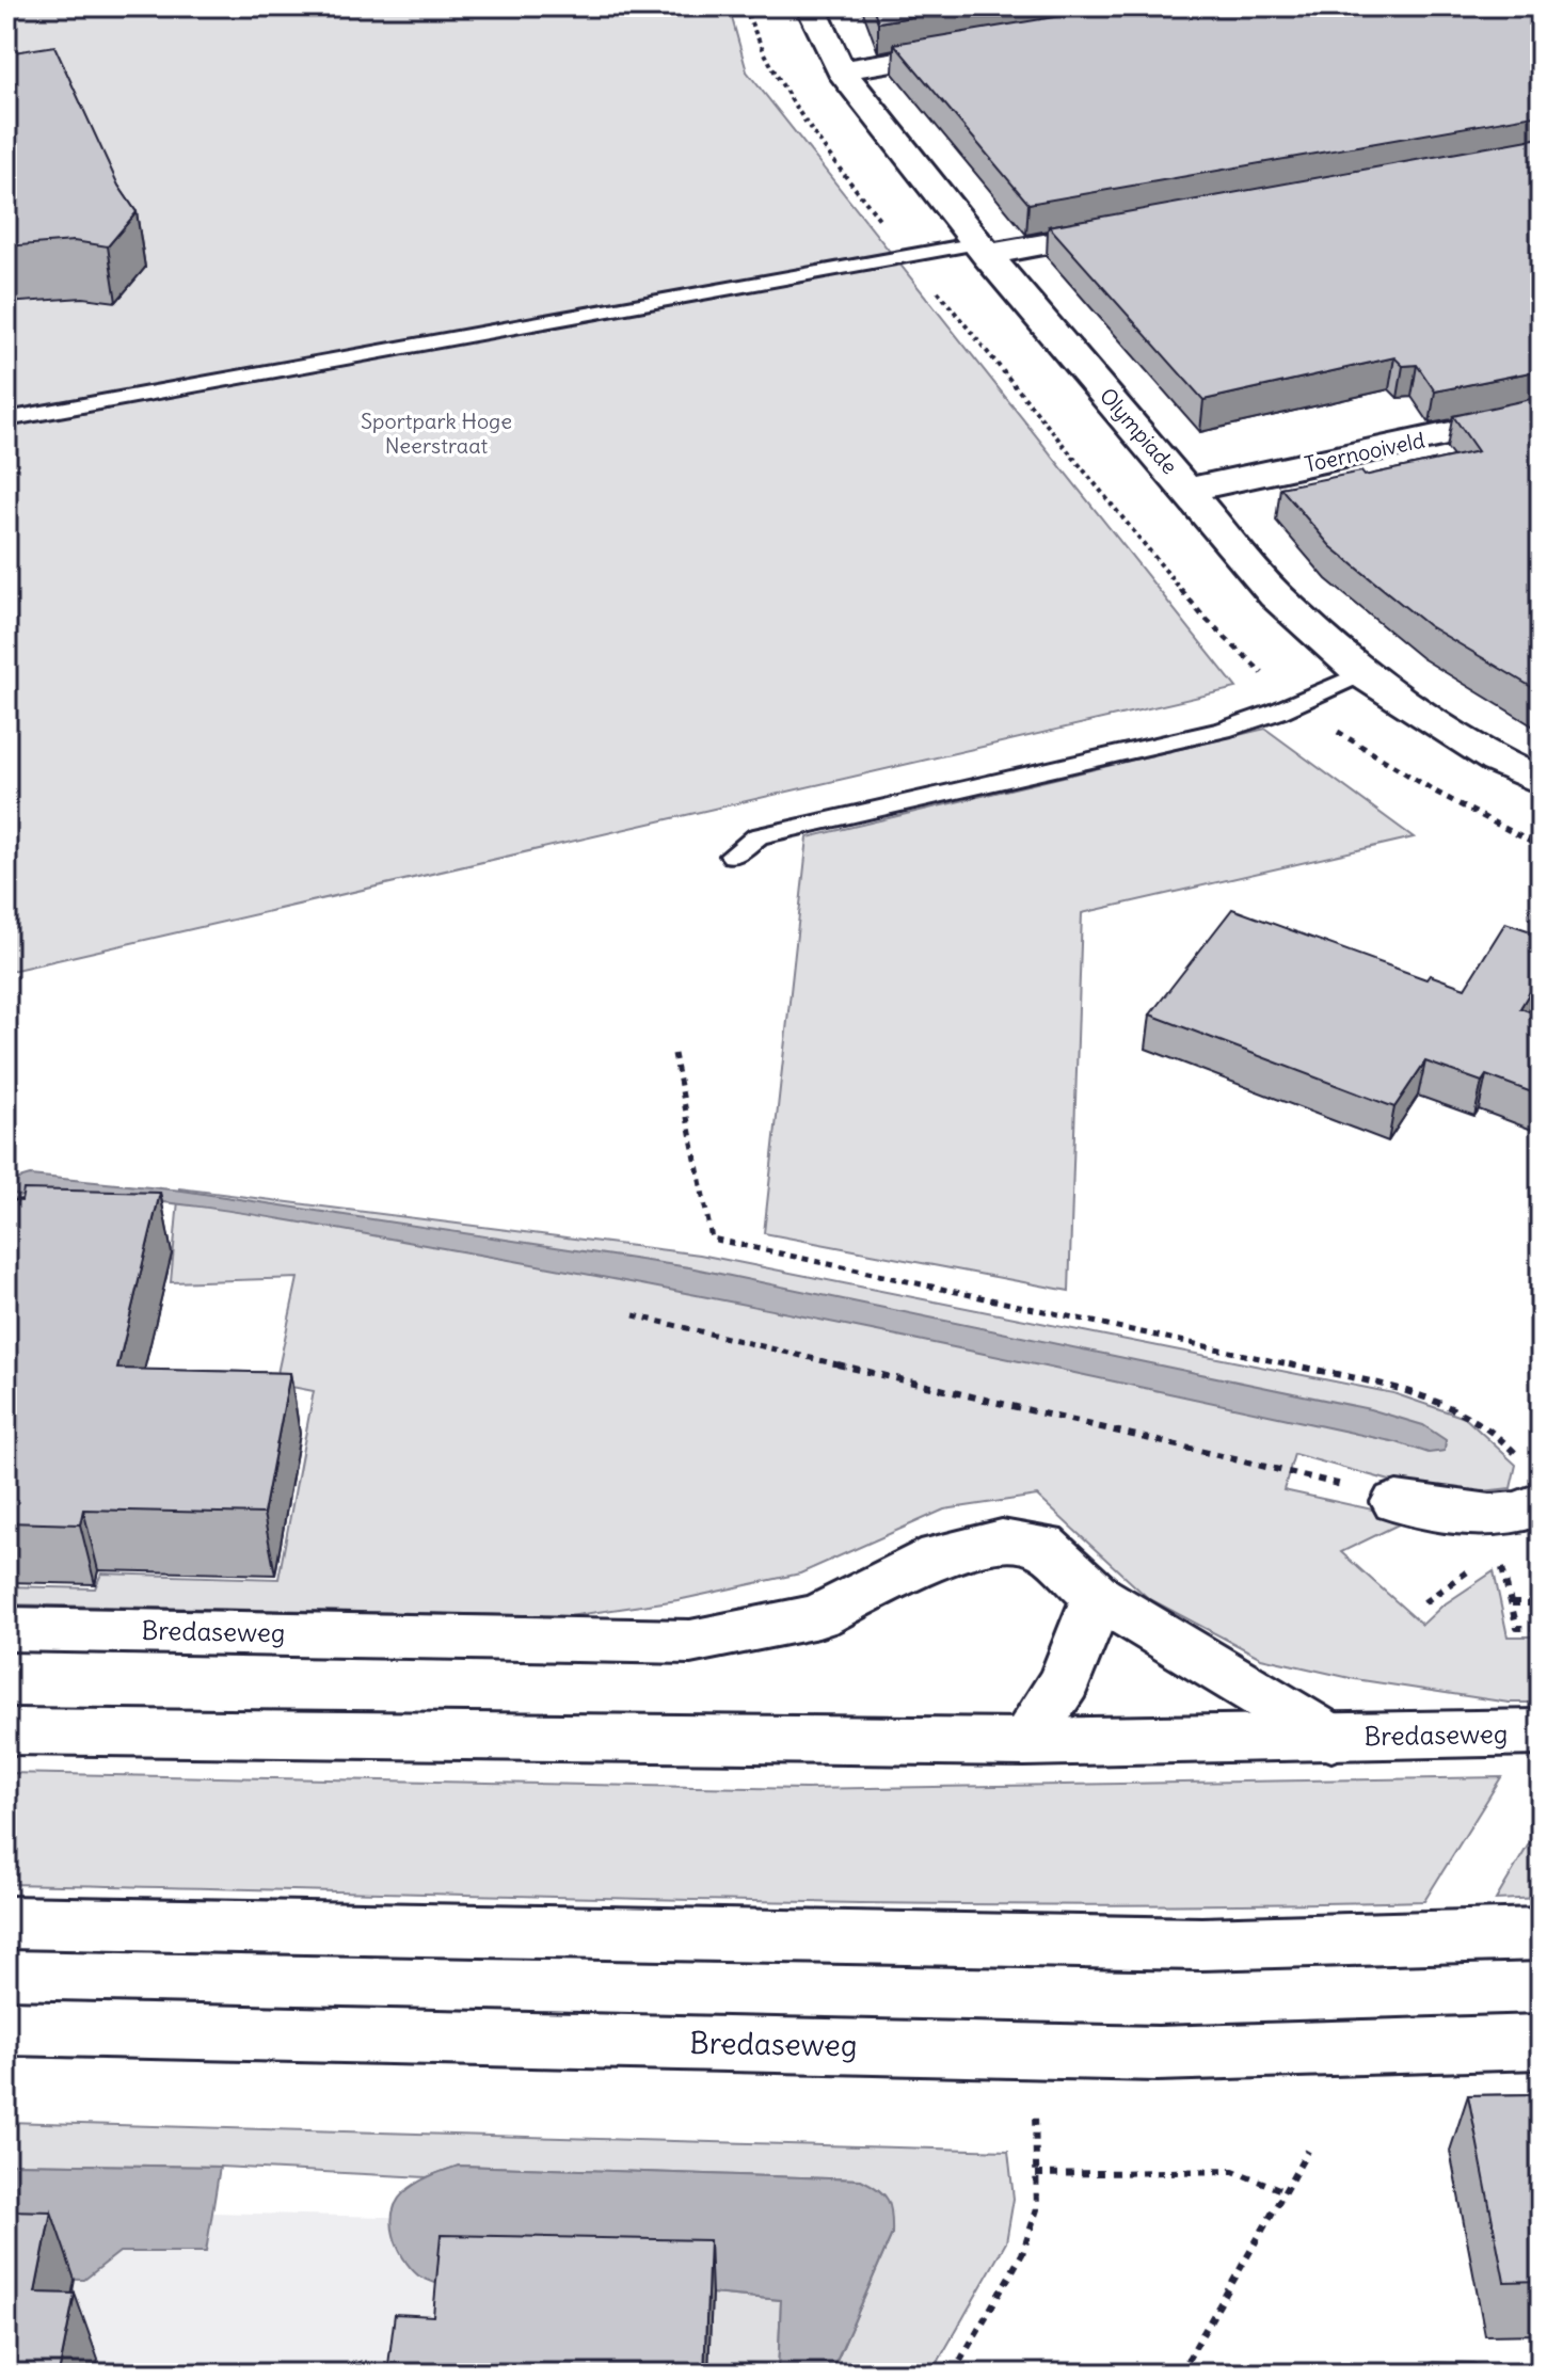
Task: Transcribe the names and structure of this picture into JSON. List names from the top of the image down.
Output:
{
  "streets": {
    "street": ["Olympiade", "Toernooiveld", "Bredaseweg"]
  },
  "crossings": [
    ["Olympiade", "Toernooiveld"]
  ],
  "parks": ["Sportpark Hoge Neerstraat"]
}
